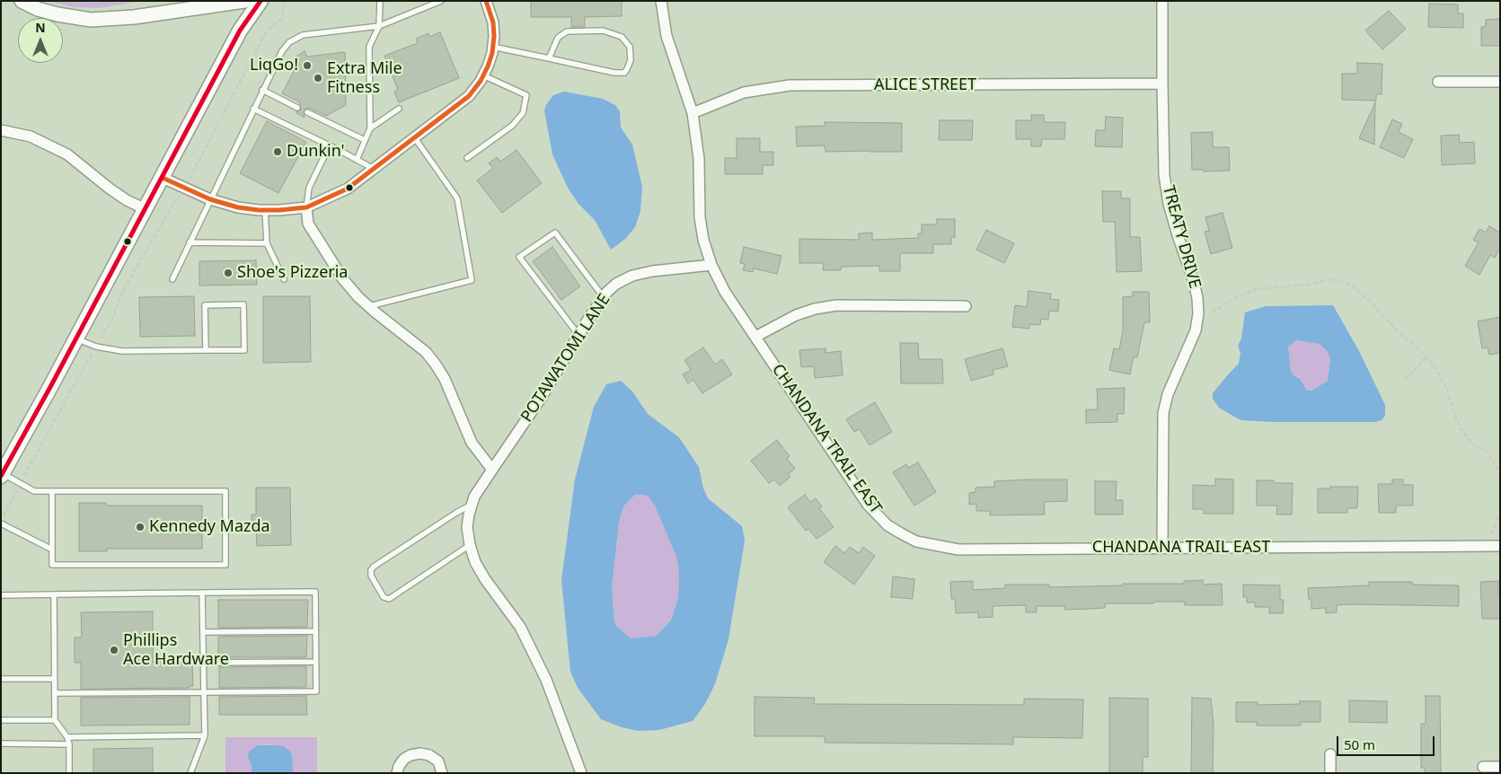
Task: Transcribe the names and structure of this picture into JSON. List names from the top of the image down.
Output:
{
  "streets": {
    "street": [
      "ALICE STREET",
      "TREATY DRIVE",
      "POTAWATOMI LANE",
      "CHANDANA TRAIL EAST"
    ]
  },
  "crossings": [
    ["ALICE STREET", "TREATY DRIVE"],
    ["ALICE STREET", "CHANDANA TRAIL EAST"],
    ["TREATY DRIVE", "CHANDANA TRAIL EAST"],
    ["POTAWATOMI LANE", "CHANDANA TRAIL EAST"]
  ],
  "places": [
    "LiqGo!",
    "Extra Mile Fitness",
    "Dunkin'",
    "Shoe's Pizzeria",
    "Kennedy Mazda",
    "Phillips Ace Hardware"
  ],
  "scale_bar": "50 m",
  "north": "top"
}
